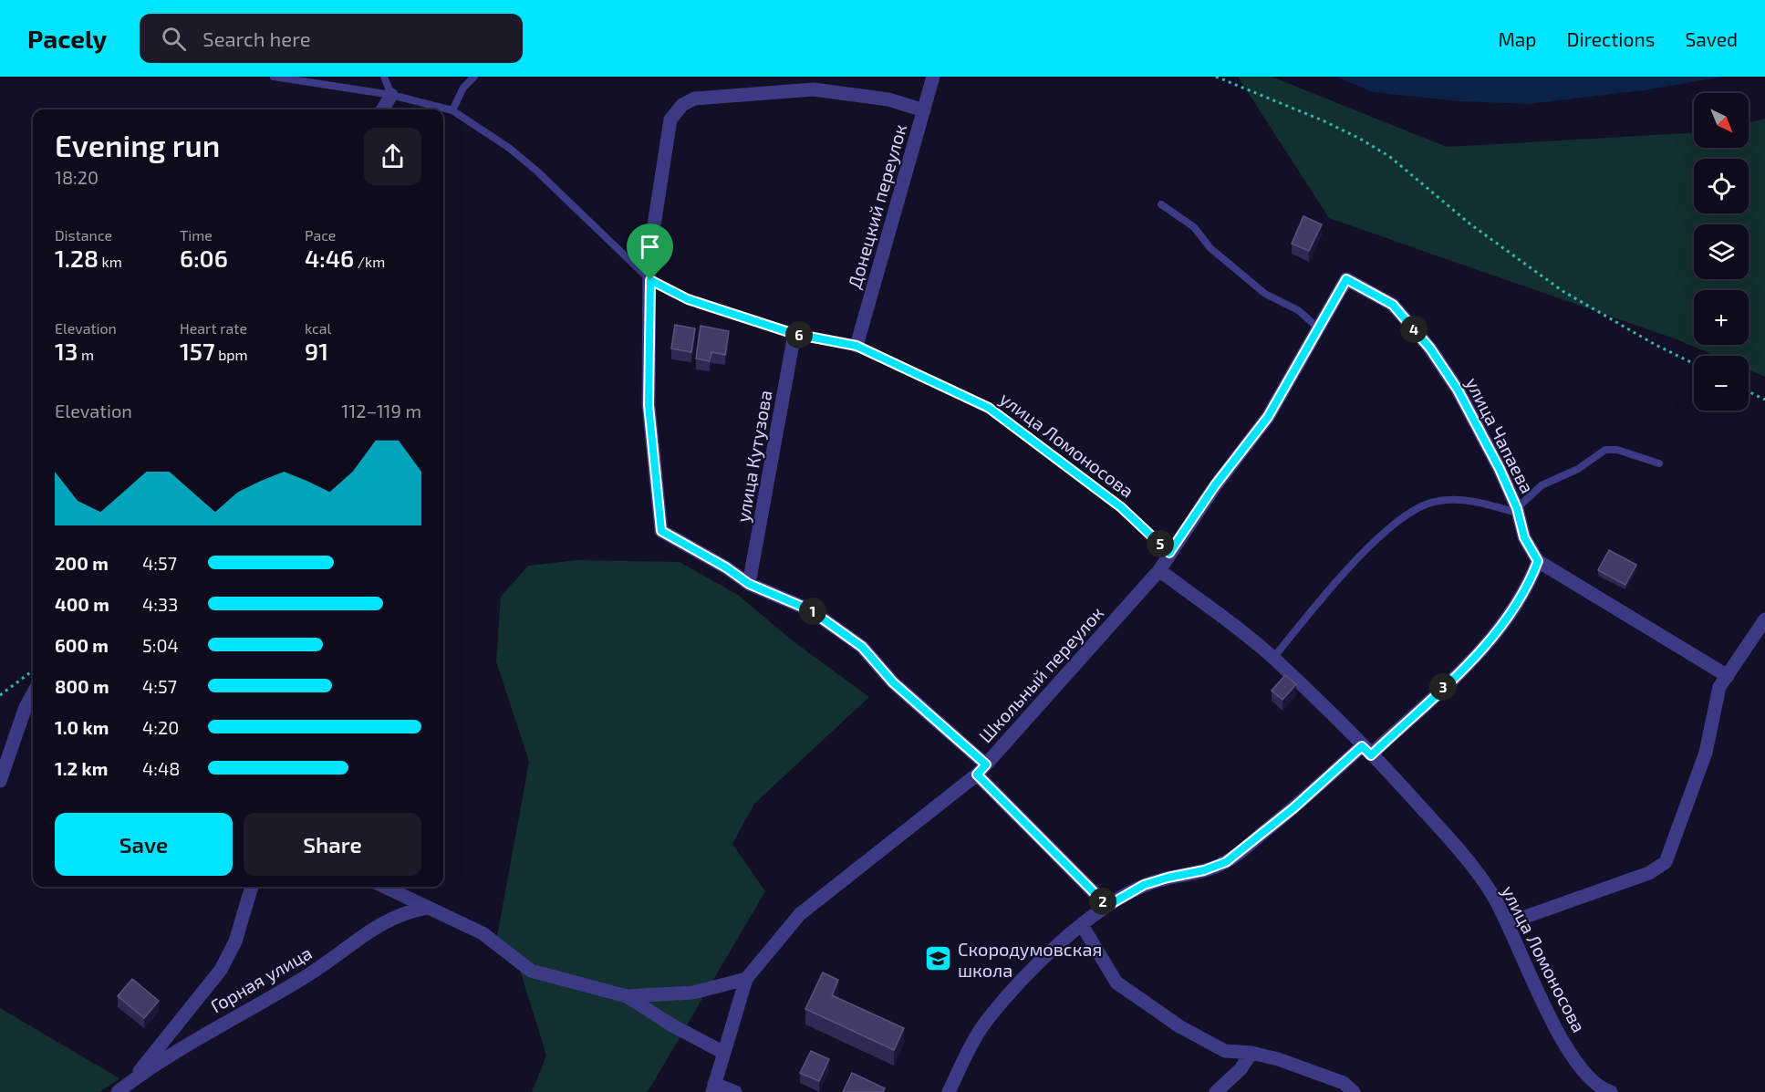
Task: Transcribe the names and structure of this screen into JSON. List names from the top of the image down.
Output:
{
  "streets": {
    "street": [
      "Донецкий переулок",
      "улица Чапаева",
      "улица Ломоносова",
      "улица Кутузова",
      "Школьный переулок",
      "Горная улица"
    ]
  },
  "crossings": [
    ["Донецкий переулок", "улица Ломоносова"],
    ["улица Чапаева", "Школьный переулок"],
    ["улица Ломоносова", "улица Кутузова"],
    ["улица Ломоносова", "Школьный переулок"]
  ],
  "places": {
    "school or university": ["Скородумовская школа"]
  },
  "north": "bottom right",
  "page": {
    "header": "Pacely",
    "search": "Search here",
    "nav": ["Map", "Directions", "Saved"],
    "map_buttons": ["+", "−"],
    "heading": ["Evening run", "18:20"],
    "stats": [
      ["Distance", "1.28 km"],
      ["Time", "6:06"],
      ["Pace", "4:46 /km"],
      ["Elevation", "13 m"],
      ["Heart rate", "157 bpm"],
      ["kcal", "91"]
    ],
    "pins": [
      "4",
      "6",
      "5",
      "1",
      "3",
      "2"
    ],
    "chart": ["Elevation", "112–119 m"],
    "list": [
      {
        "name": "200 m",
        "note": "4:57"
      },
      {
        "name": "400 m",
        "note": "4:33"
      },
      {
        "name": "600 m",
        "note": "5:04"
      },
      {
        "name": "800 m",
        "note": "4:57"
      },
      {
        "name": "1.0 km",
        "note": "4:20"
      },
      {
        "name": "1.2 km",
        "note": "4:48"
      }
    ],
    "buttons": ["Save", "Share"]
  }
}
